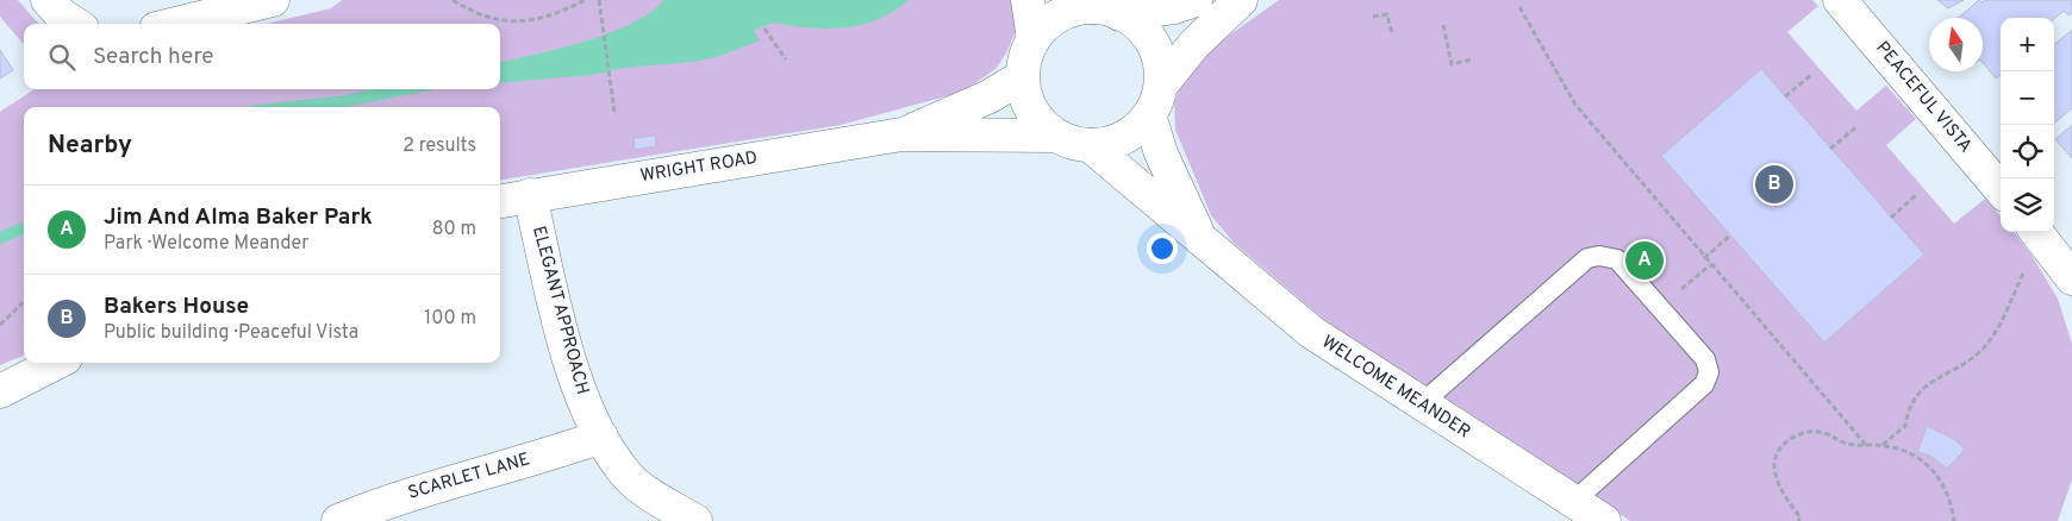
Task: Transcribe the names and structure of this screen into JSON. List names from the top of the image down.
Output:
{
  "streets": {
    "street": [
      "PEACEFUL VISTA",
      "WRIGHT ROAD",
      "ELEGANT APPROACH",
      "WELCOME MEANDER",
      "SCARLET LANE"
    ]
  },
  "crossings": [
    ["WRIGHT ROAD", "ELEGANT APPROACH"],
    ["WRIGHT ROAD", "WELCOME MEANDER"],
    ["ELEGANT APPROACH", "SCARLET LANE"]
  ],
  "north": "top",
  "page": {
    "map_buttons": ["+", "−"],
    "search": "Search here",
    "heading": ["Nearby", "2 results"],
    "pins": ["B", "A"],
    "list": [
      {
        "mark": "A",
        "name": "Jim And Alma Baker Park",
        "note": "Park · Welcome Meander",
        "value": "80 m"
      },
      {
        "mark": "B",
        "name": "Bakers House",
        "note": "Public building · Peaceful Vista",
        "value": "100 m"
      }
    ]
  }
}
